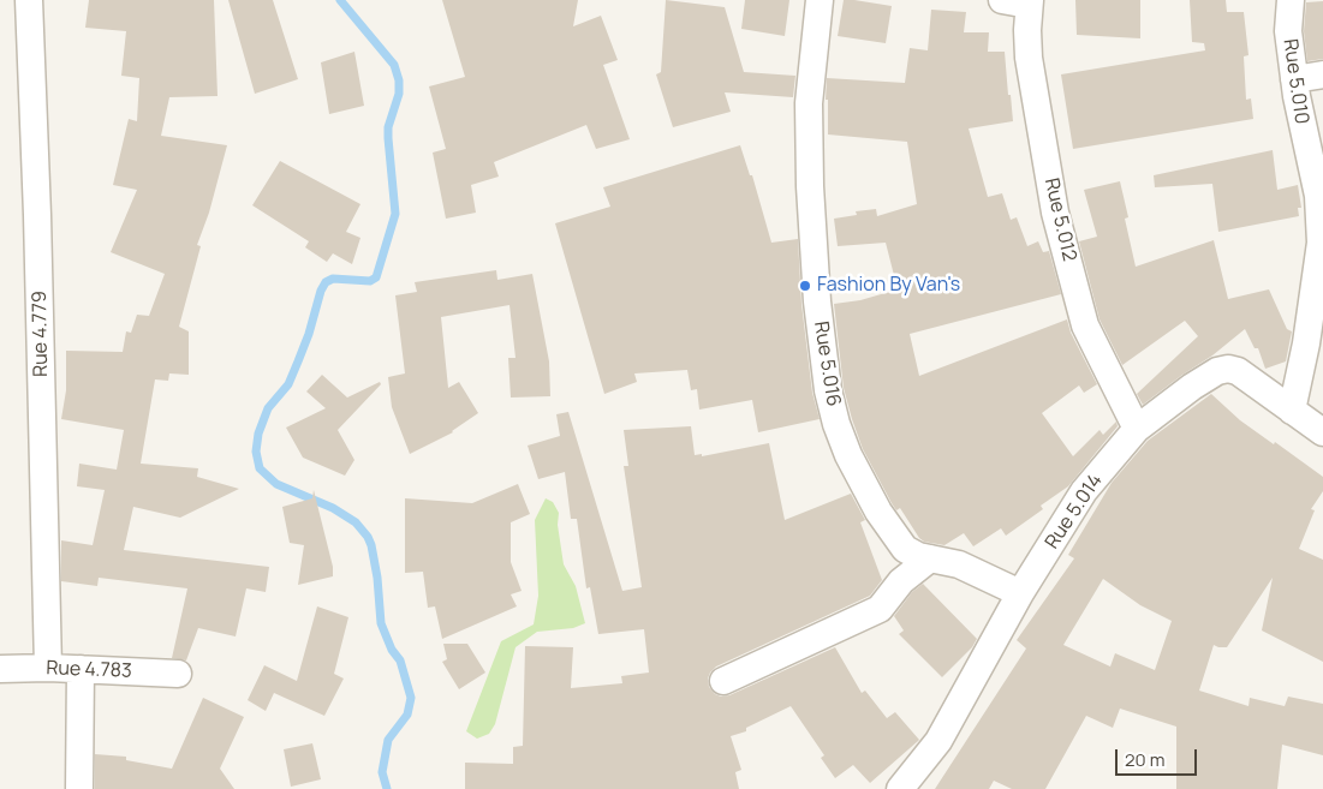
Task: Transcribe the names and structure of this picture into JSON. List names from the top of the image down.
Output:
{
  "streets": {
    "street": [
      "Rue 5.010",
      "Rue 5.012",
      "Rue 4.779",
      "Rue 5.016",
      "Rue 5.014",
      "Rue 4.783"
    ]
  },
  "crossings": [
    ["Rue 5.010", "Rue 5.014"],
    ["Rue 5.012", "Rue 5.014"],
    ["Rue 4.779", "Rue 4.783"],
    ["Rue 5.016", "Rue 5.014"]
  ],
  "places": ["Fashion By Van's"],
  "scale_bar": "20 m"
}
